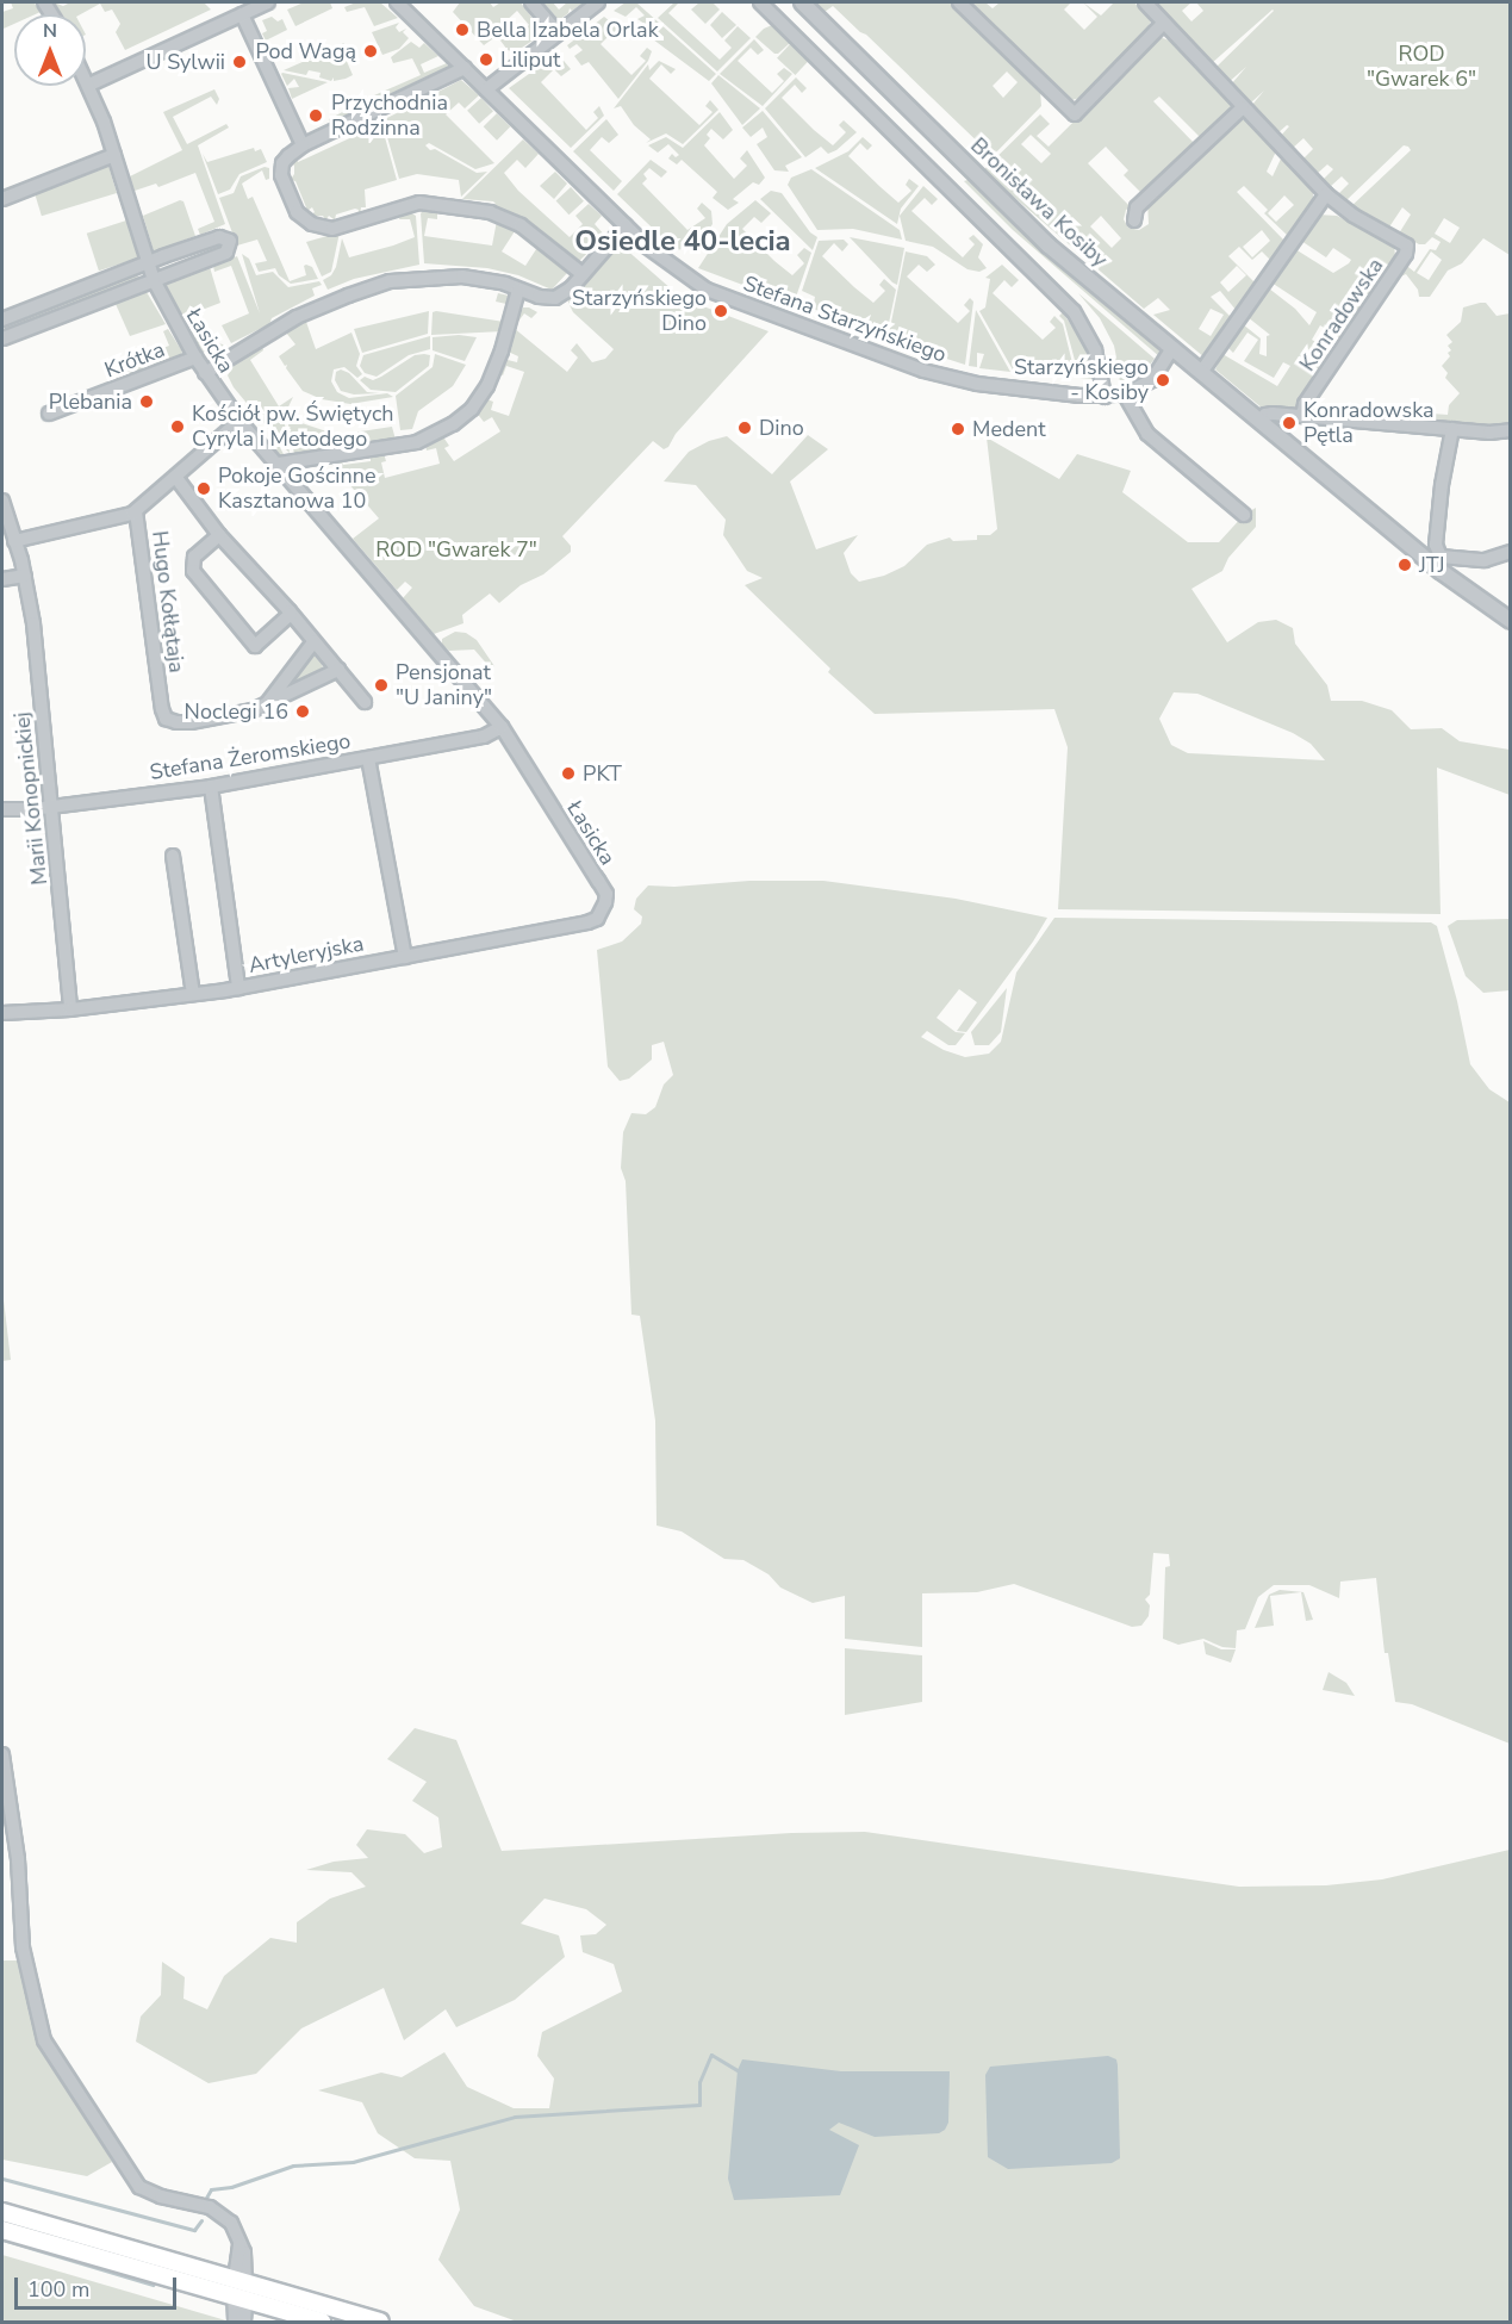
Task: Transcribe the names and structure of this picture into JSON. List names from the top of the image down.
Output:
{
  "streets": {
    "street": [
      "Bronisława Kosiby",
      "Konradowska",
      "Stefana Starzyńskiego",
      "Łasicka",
      "Krótka",
      "Hugo Kołłątaja",
      "Stefana Żeromskiego",
      "Marii Konopnickiej",
      "Artyleryjska"
    ]
  },
  "crossings": [
    ["Bronisława Kosiby", "Stefana Starzyńskiego"],
    ["Łasicka", "Krótka"],
    ["Łasicka", "Stefana Żeromskiego"],
    ["Łasicka", "Artyleryjska"],
    ["Stefana Żeromskiego", "Marii Konopnickiej"],
    ["Marii Konopnickiej", "Artyleryjska"]
  ],
  "districts": ["Osiedle 40-lecia"],
  "parks": ["ROD \"Gwarek 6\"", "ROD \"Gwarek 7\""],
  "places": [
    "Bella Izabela Orlak",
    "Pod Wagą",
    "Liliput",
    "U Sylwii",
    "Przychodnia Rodzinna",
    "Starzyńskiego Dino",
    "Starzyńskiego - Kosiby",
    "Plebania",
    "Konradowska Pętla",
    "Kościół pw. Świętych Cyryla i Metodego",
    "Dino",
    "Medent",
    "Pokoje Gościnne Kasztanowa 10",
    "JTJ",
    "Pensjonat \"U Janiny\"",
    "Noclegi 16",
    "PKT"
  ],
  "scale_bar": "100 m",
  "north": "top"
}
